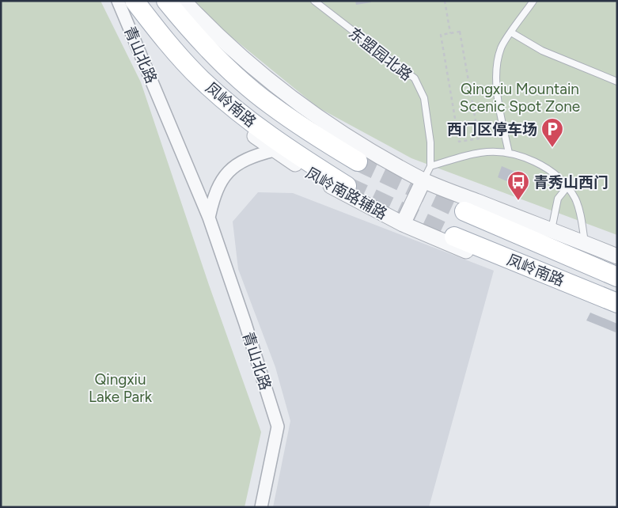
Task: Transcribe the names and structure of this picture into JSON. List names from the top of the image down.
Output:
{
  "streets": {
    "main road": ["凤岭南路"],
    "street": ["青山北路", "凤岭南路辅路"],
    "lane": ["东盟园北路"]
  },
  "parks": ["Qingxiu Mountain Scenic Spot Zone", "Qingxiu Lake Park"],
  "places": {
    "parking": ["西门区停车场"],
    "bus stop": ["青秀山西门"]
  }
}
